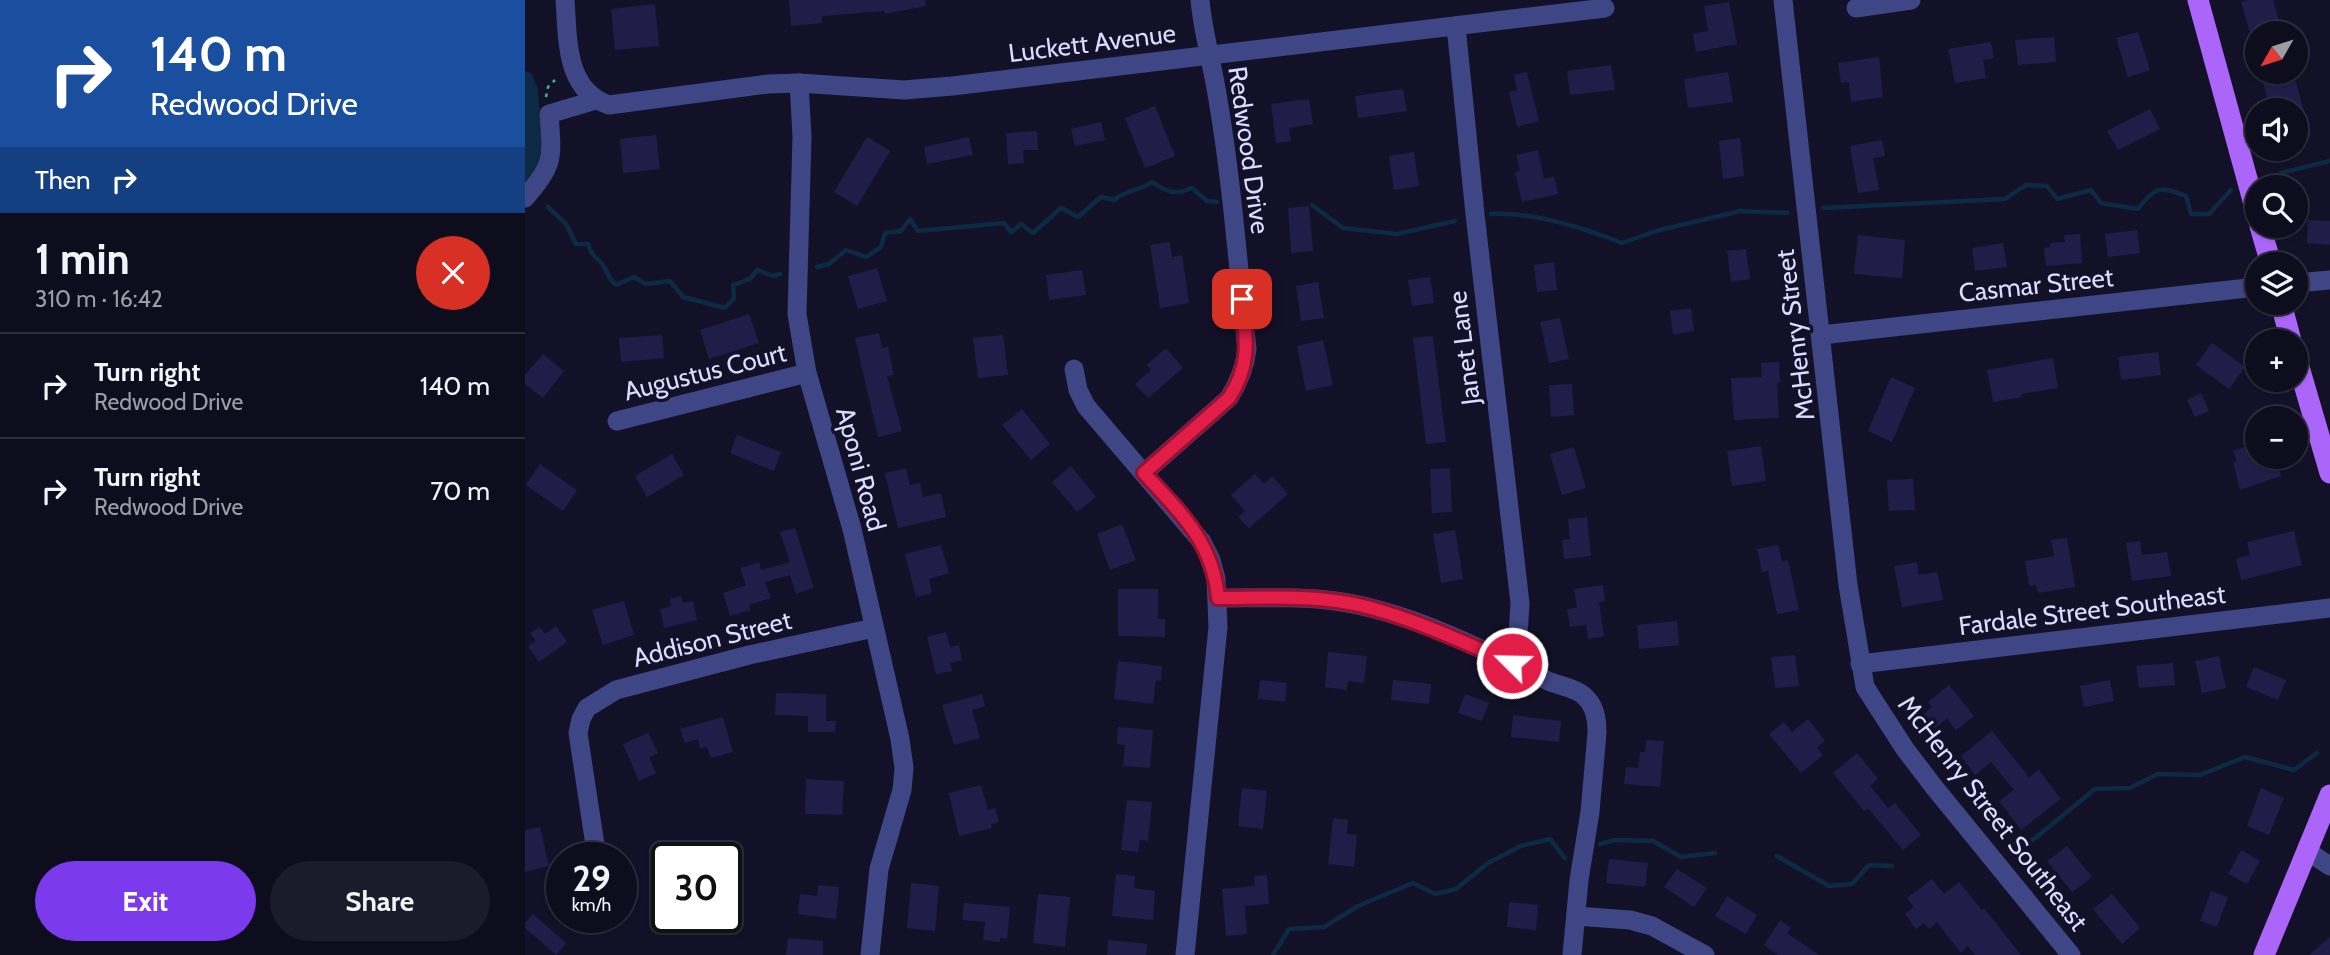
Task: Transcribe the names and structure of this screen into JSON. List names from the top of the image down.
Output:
{
  "streets": {
    "street": [
      "Luckett Avenue",
      "Redwood Drive",
      "Casmar Street",
      "McHenry Street",
      "Janet Lane",
      "Augustus Court",
      "Aponi Road",
      "Fardale Street Southeast",
      "Addison Street",
      "McHenry Street Southeast"
    ]
  },
  "crossings": [
    ["Luckett Avenue", "Redwood Drive"],
    ["Luckett Avenue", "Janet Lane"],
    ["Luckett Avenue", "Aponi Road"],
    ["Casmar Street", "McHenry Street"],
    ["McHenry Street", "Fardale Street Southeast"],
    ["McHenry Street", "McHenry Street Southeast"],
    ["Augustus Court", "Aponi Road"],
    ["Aponi Road", "Addison Street"],
    ["Fardale Street Southeast", "McHenry Street Southeast"]
  ],
  "north": "bottom left",
  "page": {
    "turn": ["140 m", "Redwood Drive"],
    "map_buttons": ["+", "−"],
    "then": "Then",
    "heading": ["1 min", "310 m · 16:42"],
    "list": [
      {
        "name": "Turn right",
        "note": "Redwood Drive",
        "value": "140 m"
      },
      {
        "name": "Turn right",
        "note": "Redwood Drive",
        "value": "70 m"
      }
    ],
    "speed": "29 km/h",
    "limit": "30",
    "buttons": ["Exit", "Share"]
  }
}
